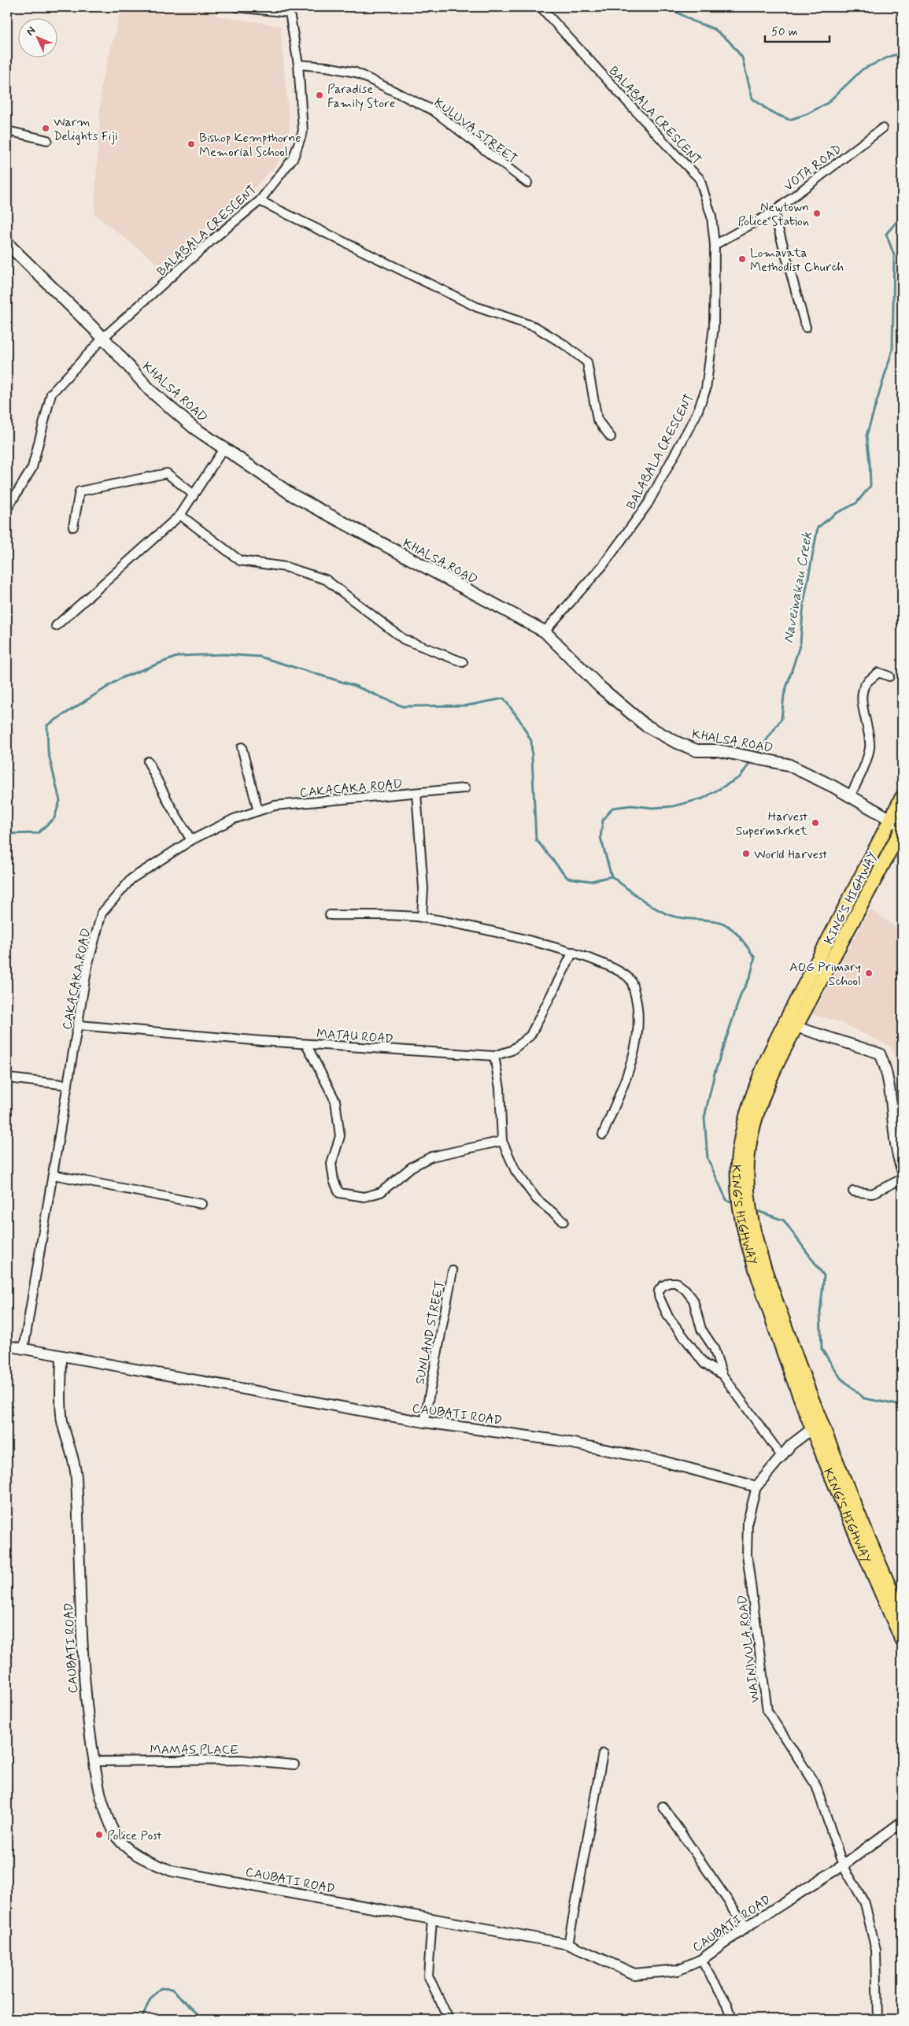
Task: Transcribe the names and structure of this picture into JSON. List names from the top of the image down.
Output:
{
  "streets": {
    "highway": ["KING'S HIGHWAY"],
    "main road": ["KHALSA ROAD"],
    "street": [
      "BALABALA CRESCENT",
      "KULUVA STREET",
      "VOTA ROAD",
      "CAKACAKA ROAD",
      "MATAU ROAD",
      "SUNLAND STREET",
      "CAUBATI ROAD",
      "WAINIVULA ROAD",
      "MAMAS PLACE"
    ]
  },
  "crossings": [
    ["BALABALA CRESCENT", "KULUVA STREET"],
    ["BALABALA CRESCENT", "VOTA ROAD"],
    ["BALABALA CRESCENT", "KHALSA ROAD"],
    ["KHALSA ROAD", "KING'S HIGHWAY"],
    ["CAKACAKA ROAD", "MATAU ROAD"],
    ["CAKACAKA ROAD", "CAUBATI ROAD"],
    ["SUNLAND STREET", "CAUBATI ROAD"],
    ["CAUBATI ROAD", "WAINIVULA ROAD"],
    ["CAUBATI ROAD", "MAMAS PLACE"]
  ],
  "water": ["Naveiwakau Creek"],
  "places": [
    "Paradise Family Store",
    "Warm Delights Fiji",
    "Bishop Kempthorne Memorial School",
    "Newtown Police Station",
    "Lomavata Methodist Church",
    "Harvest Supermarket",
    "World Harvest",
    "AOG Primary School",
    "Police Post"
  ],
  "scale_bar": "50 m",
  "north": "top left"
}
